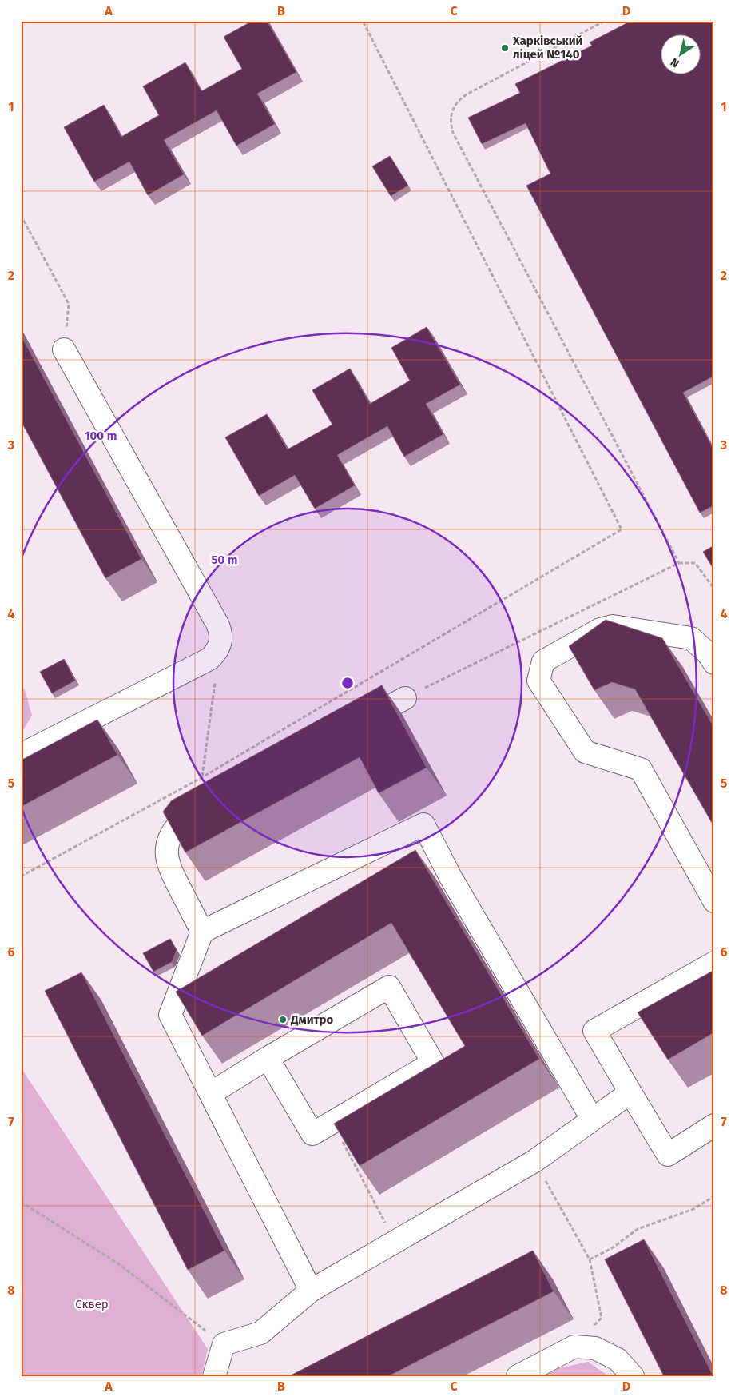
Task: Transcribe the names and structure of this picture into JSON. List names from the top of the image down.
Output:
{
  "parks": ["Сквер"],
  "places": ["Харківський ліцей №140", "Дмитро"],
  "north": "bottom left",
  "grid": {
    "columns": [
      "A",
      "B",
      "C",
      "D"
    ],
    "rows": [
      "1",
      "2",
      "3",
      "4",
      "5",
      "6",
      "7",
      "8"
    ]
  },
  "rings": ["100 m", "50 m"]
}
